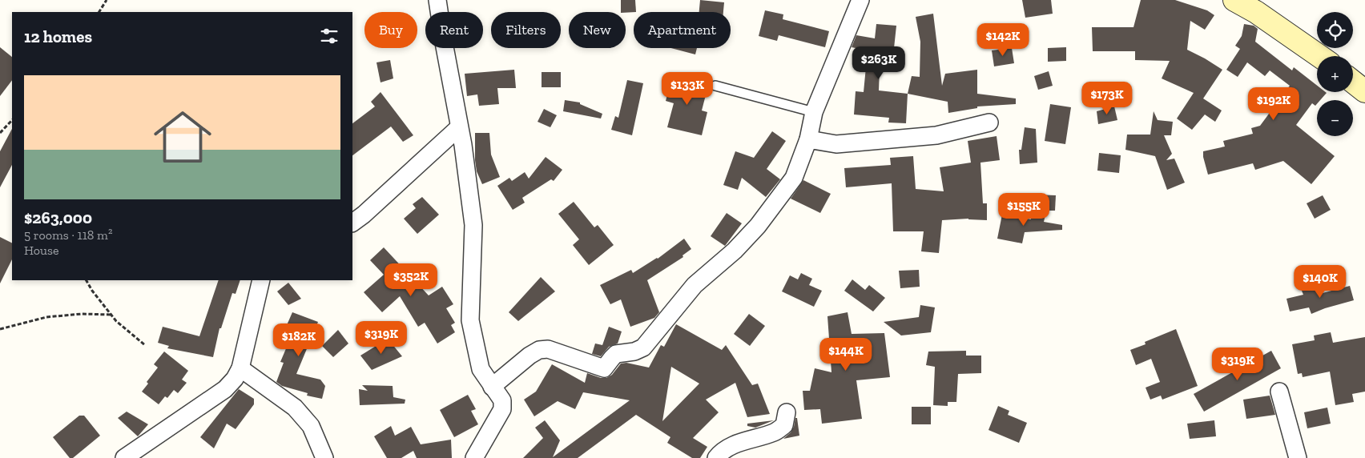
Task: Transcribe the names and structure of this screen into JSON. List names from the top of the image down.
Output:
{
  "page": {
    "map_buttons": ["+", "−"],
    "chip": [
      "Buy",
      "Rent",
      "Filters",
      "New",
      "Apartment"
    ],
    "heading": "12 homes",
    "price": [
      "$142K",
      "$263K",
      "$133K",
      "$173K",
      "$192K",
      "$155K",
      "$352K",
      "$140K",
      "$319K",
      "$182K",
      "$144K",
      "$319K"
    ],
    "list": [
      {
        "name": "$263,000",
        "note": "5 rooms · 118 m² · House"
      }
    ]
  }
}
